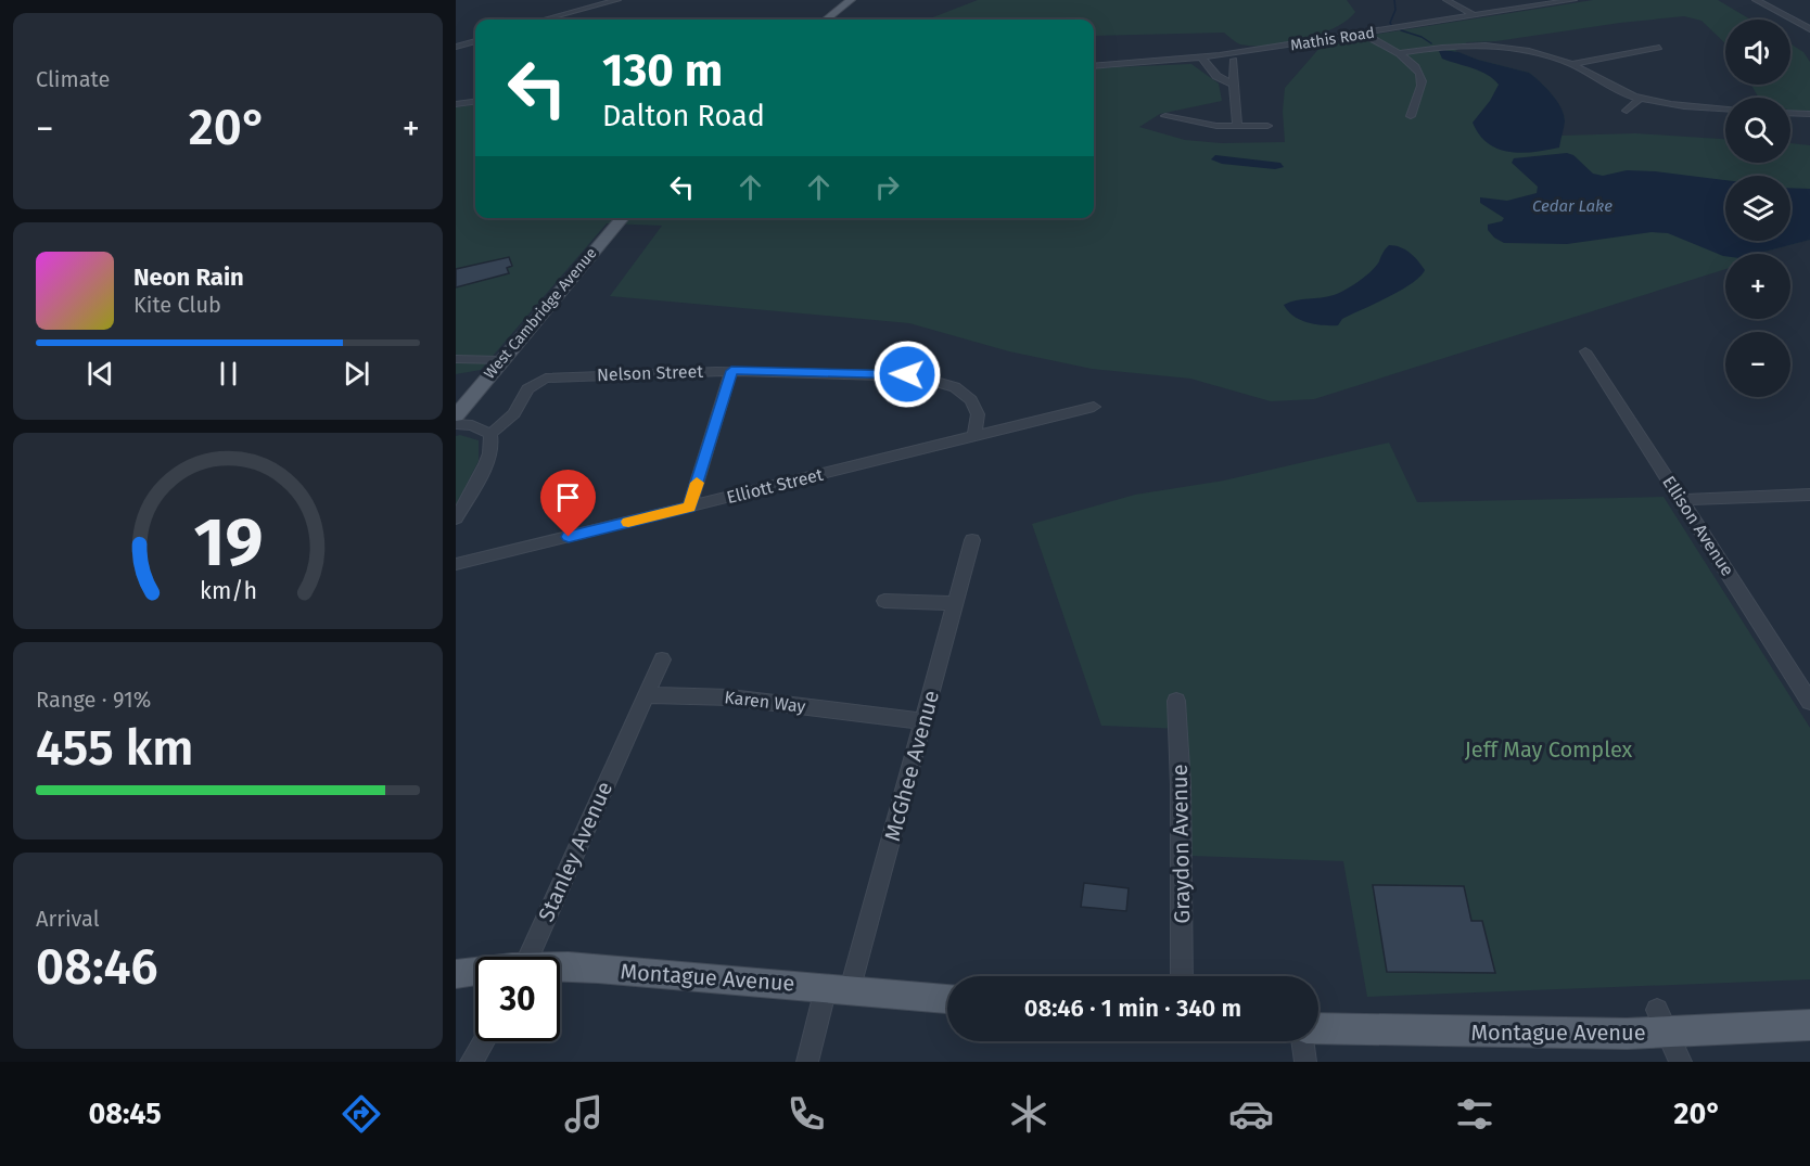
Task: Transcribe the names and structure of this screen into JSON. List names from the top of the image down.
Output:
{
  "streets": {
    "main road": ["West Cambridge Avenue", "Montague Avenue"],
    "street": [
      "Mathis Road",
      "Nelson Street",
      "Elliott Street",
      "Ellison Avenue",
      "Karen Way",
      "McGhee Avenue",
      "Graydon Avenue",
      "Stanley Avenue"
    ]
  },
  "crossings": [
    ["Nelson Street", "Elliott Street"],
    ["Karen Way", "McGhee Avenue"],
    ["Karen Way", "Stanley Avenue"],
    ["McGhee Avenue", "Montague Avenue"]
  ],
  "water": ["Cedar Lake"],
  "parks": ["Jeff May Complex"],
  "page": {
    "tile": [
      "Climate",
      ["Range · 91%", "455 km"],
      ["Arrival", "08:46"]
    ],
    "map_buttons": ["+", "−"],
    "turn": ["130 m", "Dalton Road"],
    "heat": ["−", "20°", "+"],
    "song": ["Neon Rain", "Kite Club"],
    "limit": "30",
    "trip": "08:46 · 1 min · 340 m",
    "tabs": ["08:45", "20°"],
    "gauge": ["19", "km/h"]
  }
}
